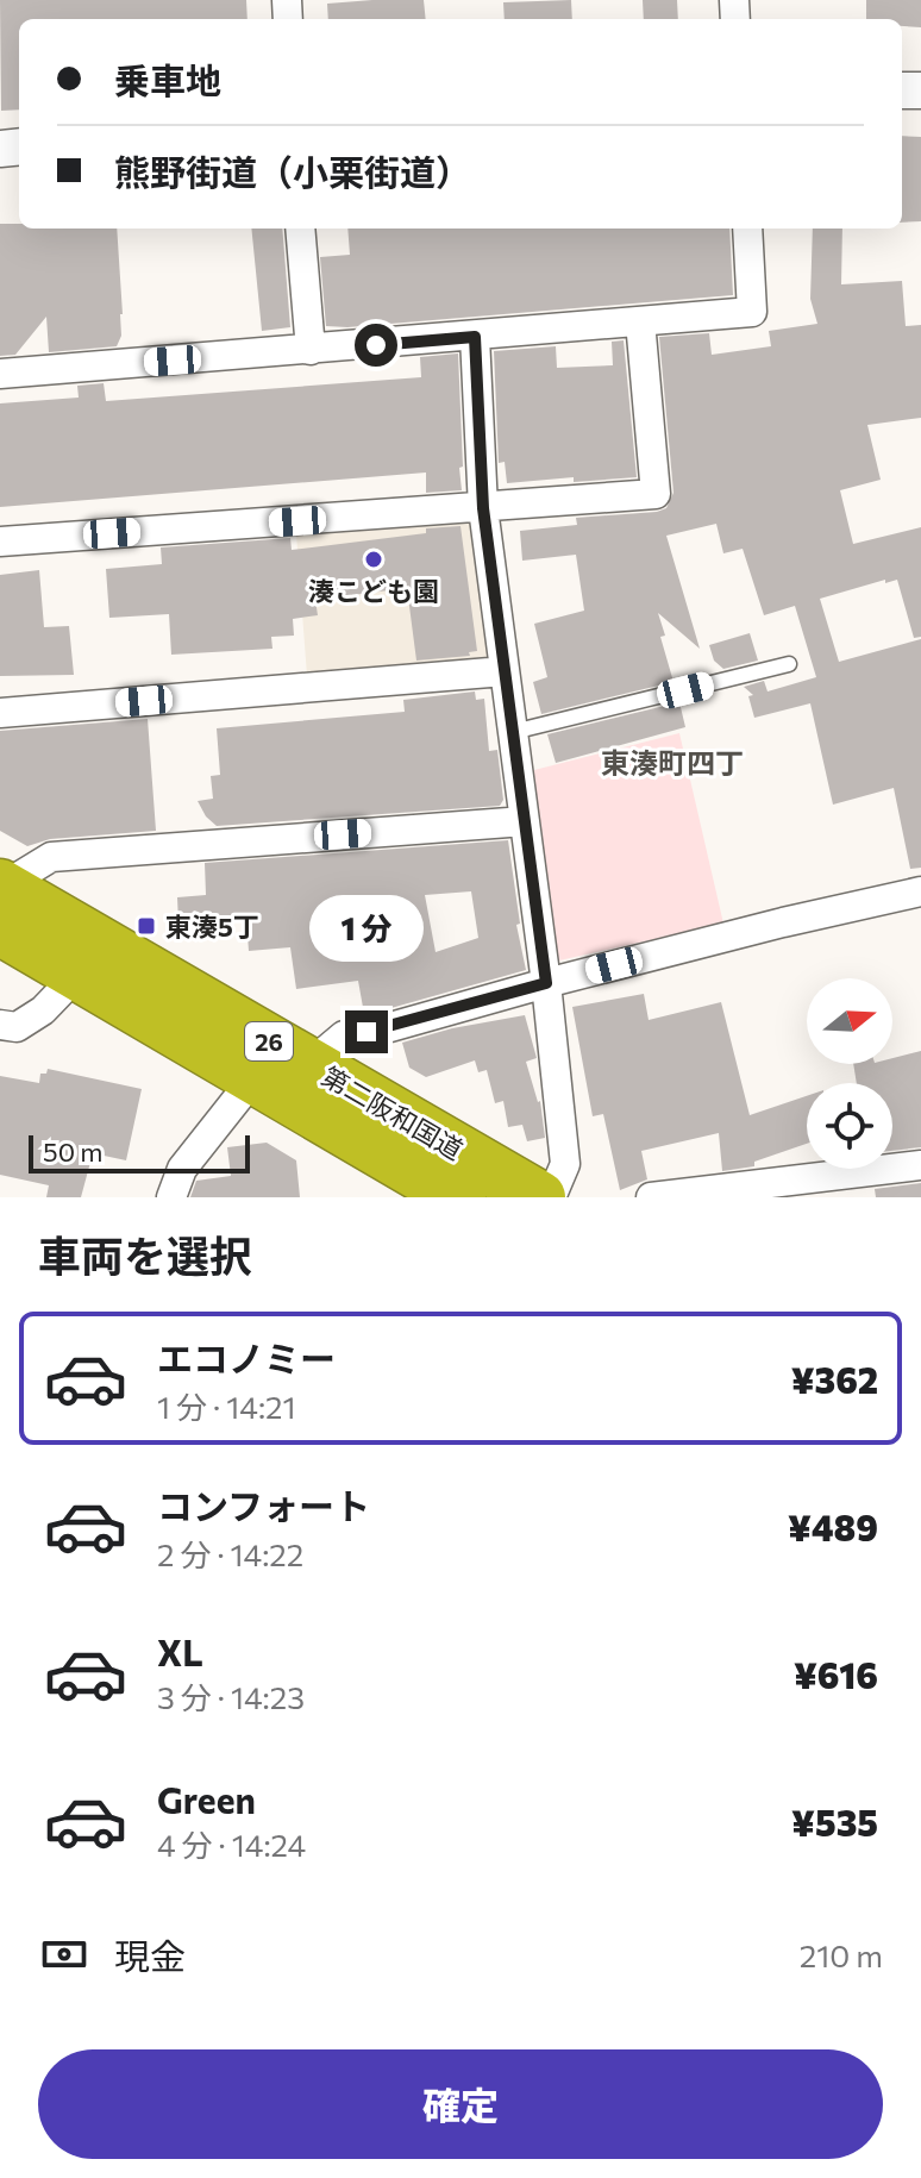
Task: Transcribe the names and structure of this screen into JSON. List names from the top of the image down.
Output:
{
  "streets": {
    "highway": ["26", "第二阪和国道"]
  },
  "districts": ["東湊町四丁"],
  "places": {
    "other": ["湊こども園"],
    "transit": ["東湊5丁"]
  },
  "scale_bar": "50 m",
  "north": "right",
  "page": {
    "banner": ["乗車地", "熊野街道（小栗街道）"],
    "bubble": "1 分",
    "scale": "50 m",
    "heading": "車両を選択",
    "list": [
      {
        "name": "エコノミー",
        "note": "1 分 · 14:21",
        "value": "¥362"
      },
      {
        "name": "コンフォート",
        "note": "2 分 · 14:22",
        "value": "¥489"
      },
      {
        "name": "XL",
        "note": "3 分 · 14:23",
        "value": "¥616"
      },
      {
        "name": "Green",
        "note": "4 分 · 14:24",
        "value": "¥535"
      }
    ],
    "pay": ["現金", "210 m"],
    "buttons": "確定"
  }
}
